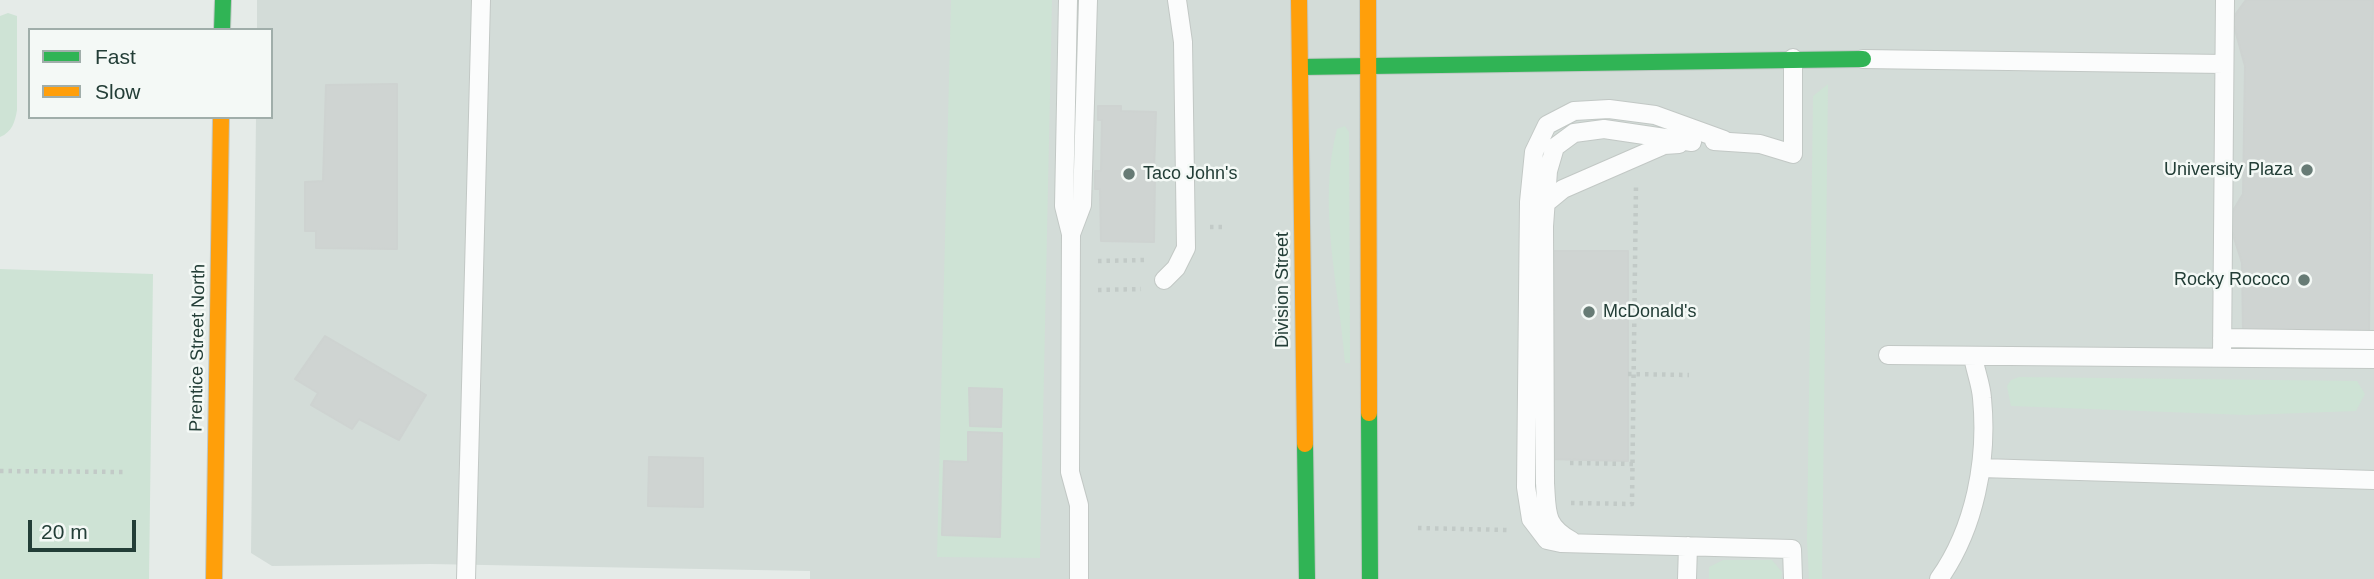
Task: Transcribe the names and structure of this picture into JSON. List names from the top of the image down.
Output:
{
  "streets": {
    "main road": ["Division Street", "Prentice Street North"]
  },
  "places": [
    "University Plaza",
    "Taco John's",
    "Rocky Rococo",
    "McDonald's"
  ],
  "legend": ["Fast", "Slow"],
  "scale_bar": "20 m"
}
